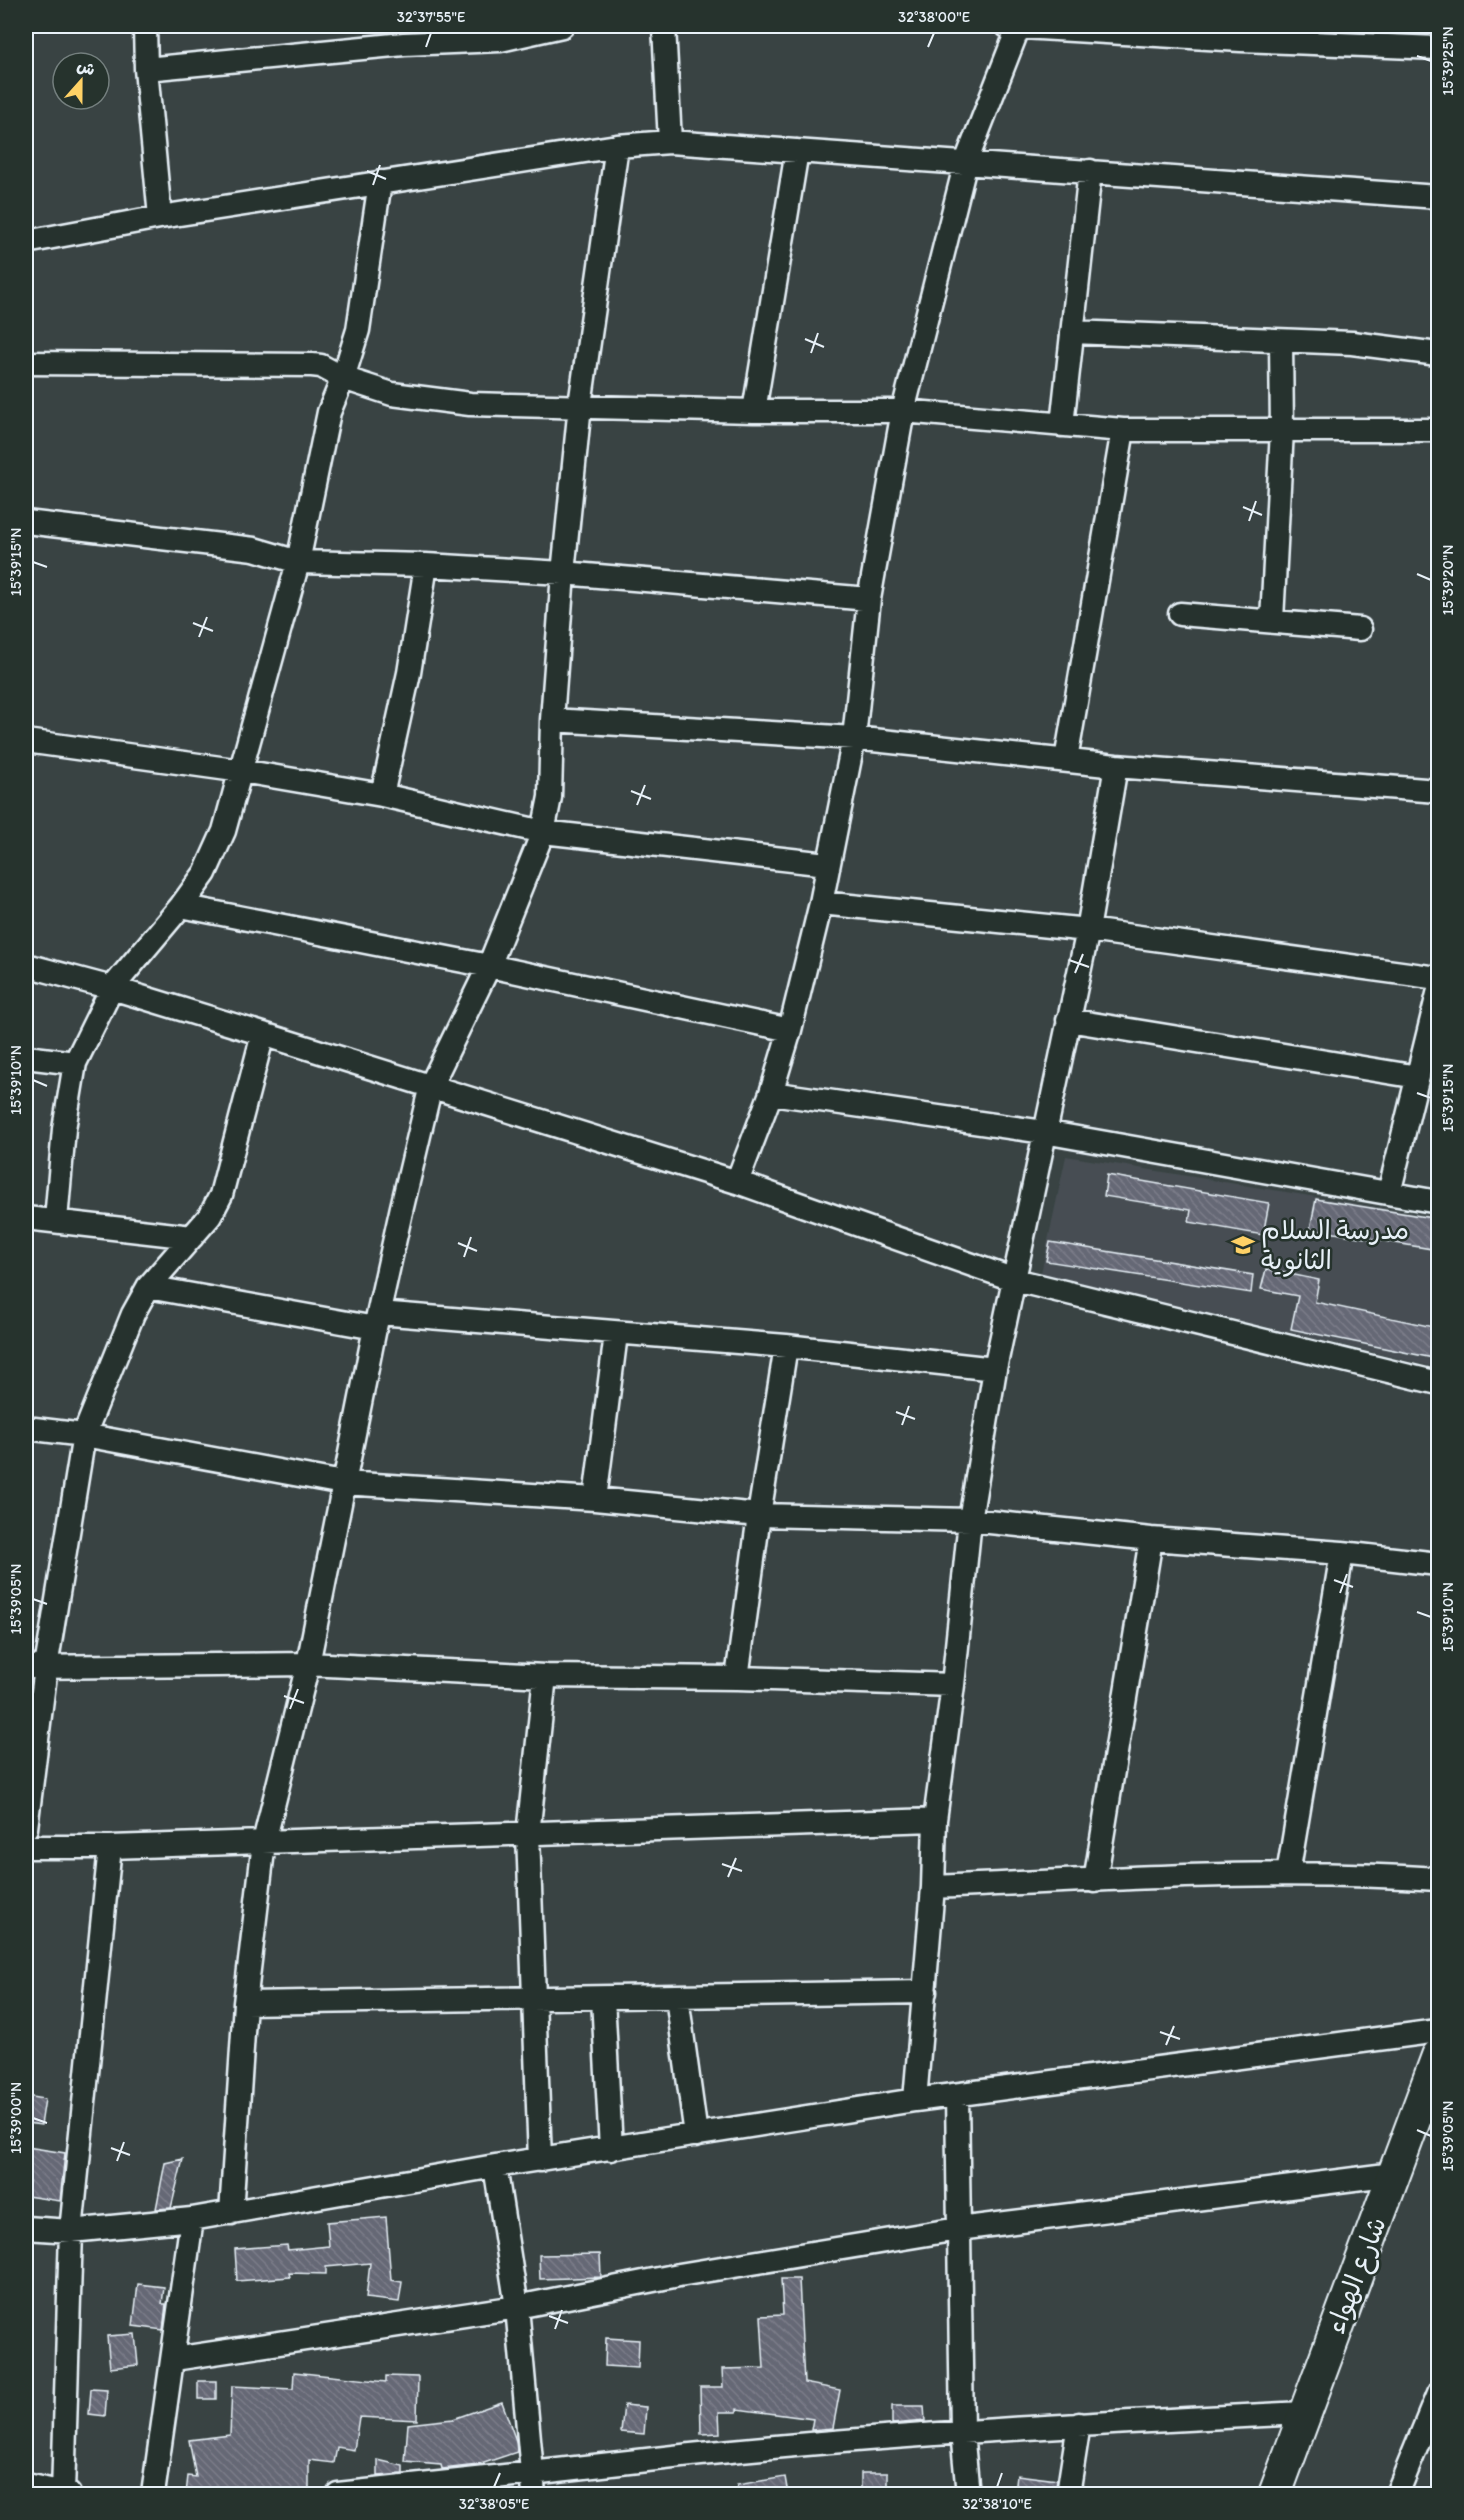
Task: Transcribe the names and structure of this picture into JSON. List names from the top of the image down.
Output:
{
  "streets": {
    "street": ["شارع الهواء"]
  },
  "places": {
    "school or university": ["مدرسة السلام الثانوية"]
  },
  "north": "top",
  "coordinates": [
    "32°37'55\"E",
    "32°38'00\"E",
    "15°39'25\"N",
    "15°39'15\"N",
    "15°39'20\"N",
    "15°39'10\"N",
    "15°39'05\"N",
    "15°39'00\"N",
    "32°38'05\"E",
    "32°38'10\"E"
  ]
}
